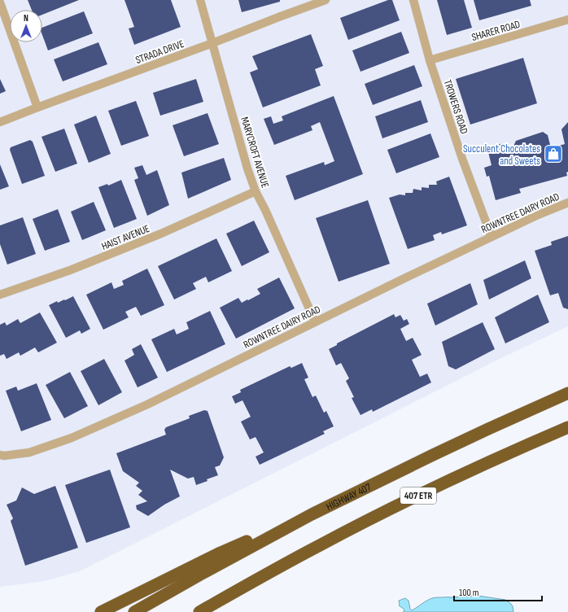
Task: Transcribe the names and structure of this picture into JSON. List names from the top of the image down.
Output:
{
  "streets": {
    "highway": ["407 ETR", "HIGHWAY 407"],
    "street": [
      "SHARER ROAD",
      "STRADA DRIVE",
      "TROWERS ROAD",
      "MARYCROFT AVENUE",
      "ROWNTREE DAIRY ROAD",
      "HAIST AVENUE"
    ]
  },
  "crossings": [
    ["SHARER ROAD", "TROWERS ROAD"],
    ["STRADA DRIVE", "MARYCROFT AVENUE"],
    ["TROWERS ROAD", "ROWNTREE DAIRY ROAD"],
    ["MARYCROFT AVENUE", "ROWNTREE DAIRY ROAD"],
    ["MARYCROFT AVENUE", "HAIST AVENUE"]
  ],
  "places": {
    "shop": ["Succulent Chocolates and Sweets"]
  },
  "scale_bar": "100 m",
  "north": "top"
}
